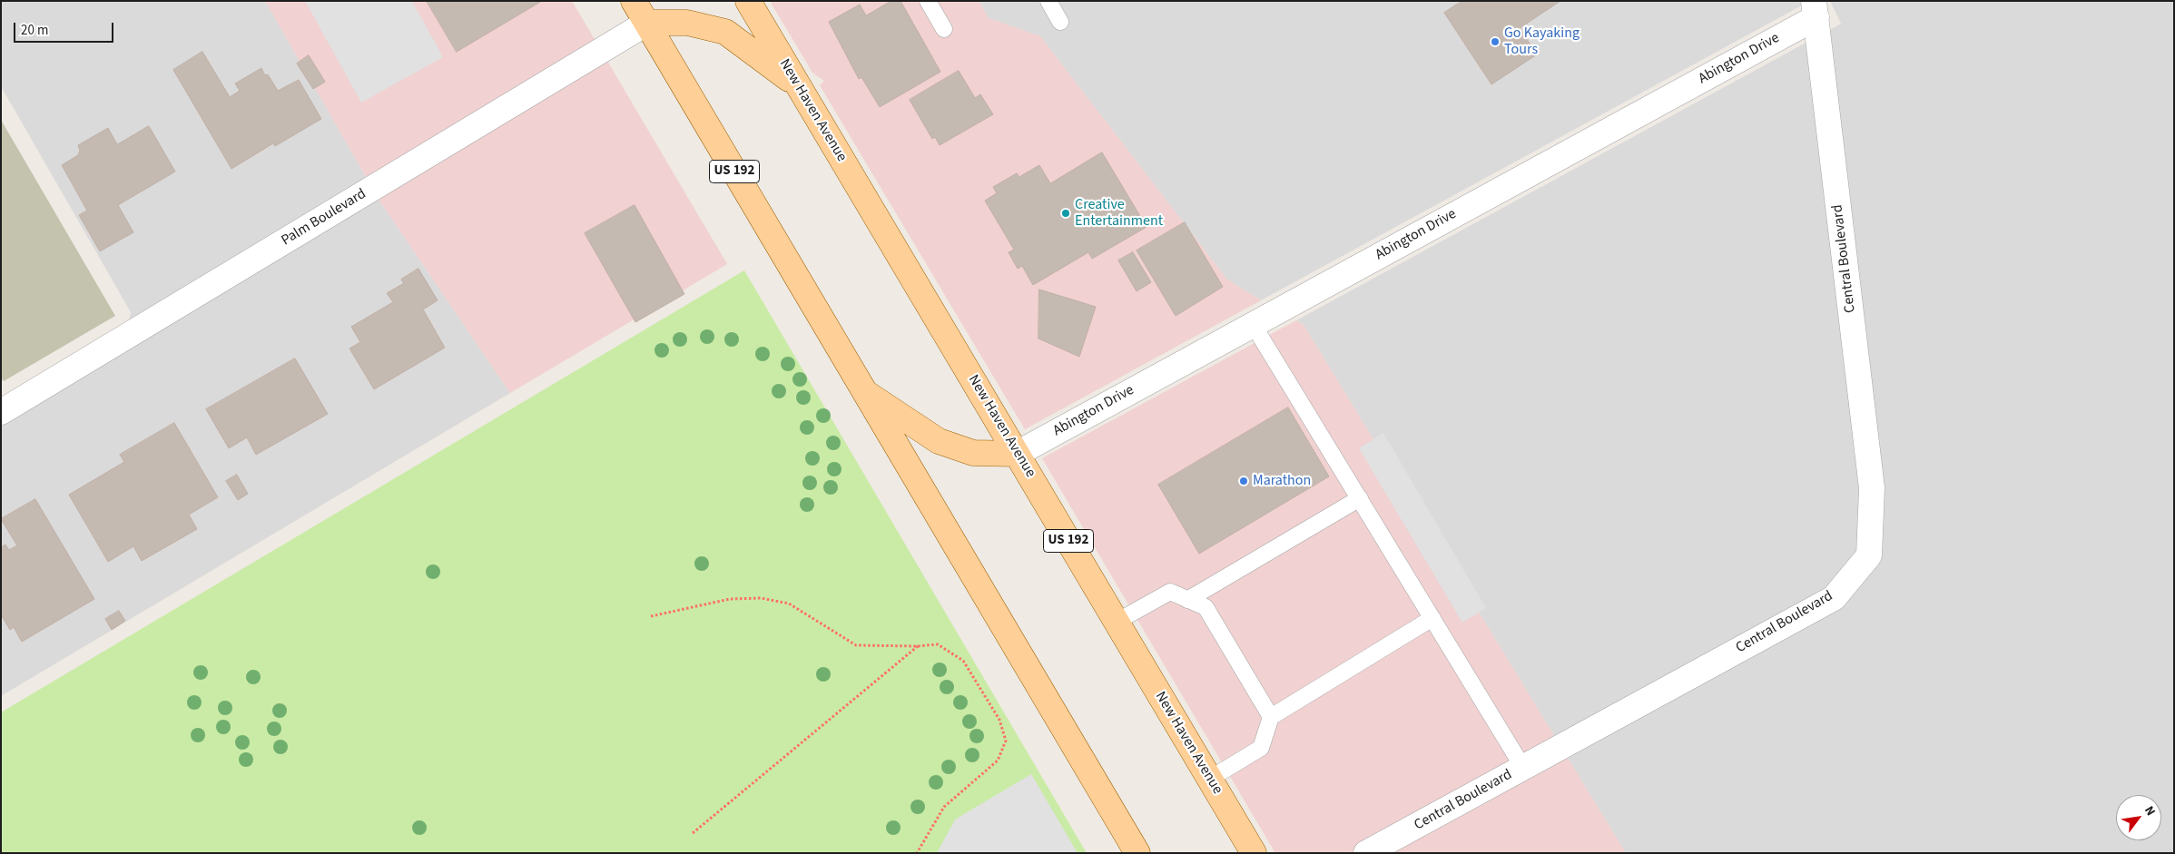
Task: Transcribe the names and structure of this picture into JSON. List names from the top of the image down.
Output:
{
  "streets": {
    "main road": ["New Haven Avenue", "US 192"],
    "street": ["Abington Drive", "Palm Boulevard", "Central Boulevard"]
  },
  "crossings": [
    ["Abington Drive", "New Haven Avenue"],
    ["Abington Drive", "Central Boulevard"],
    ["US 192", "Palm Boulevard"]
  ],
  "places": ["Go Kayaking Tours", "Creative Entertainment", "Marathon"],
  "scale_bar": "20 m",
  "north": "top right"
}
